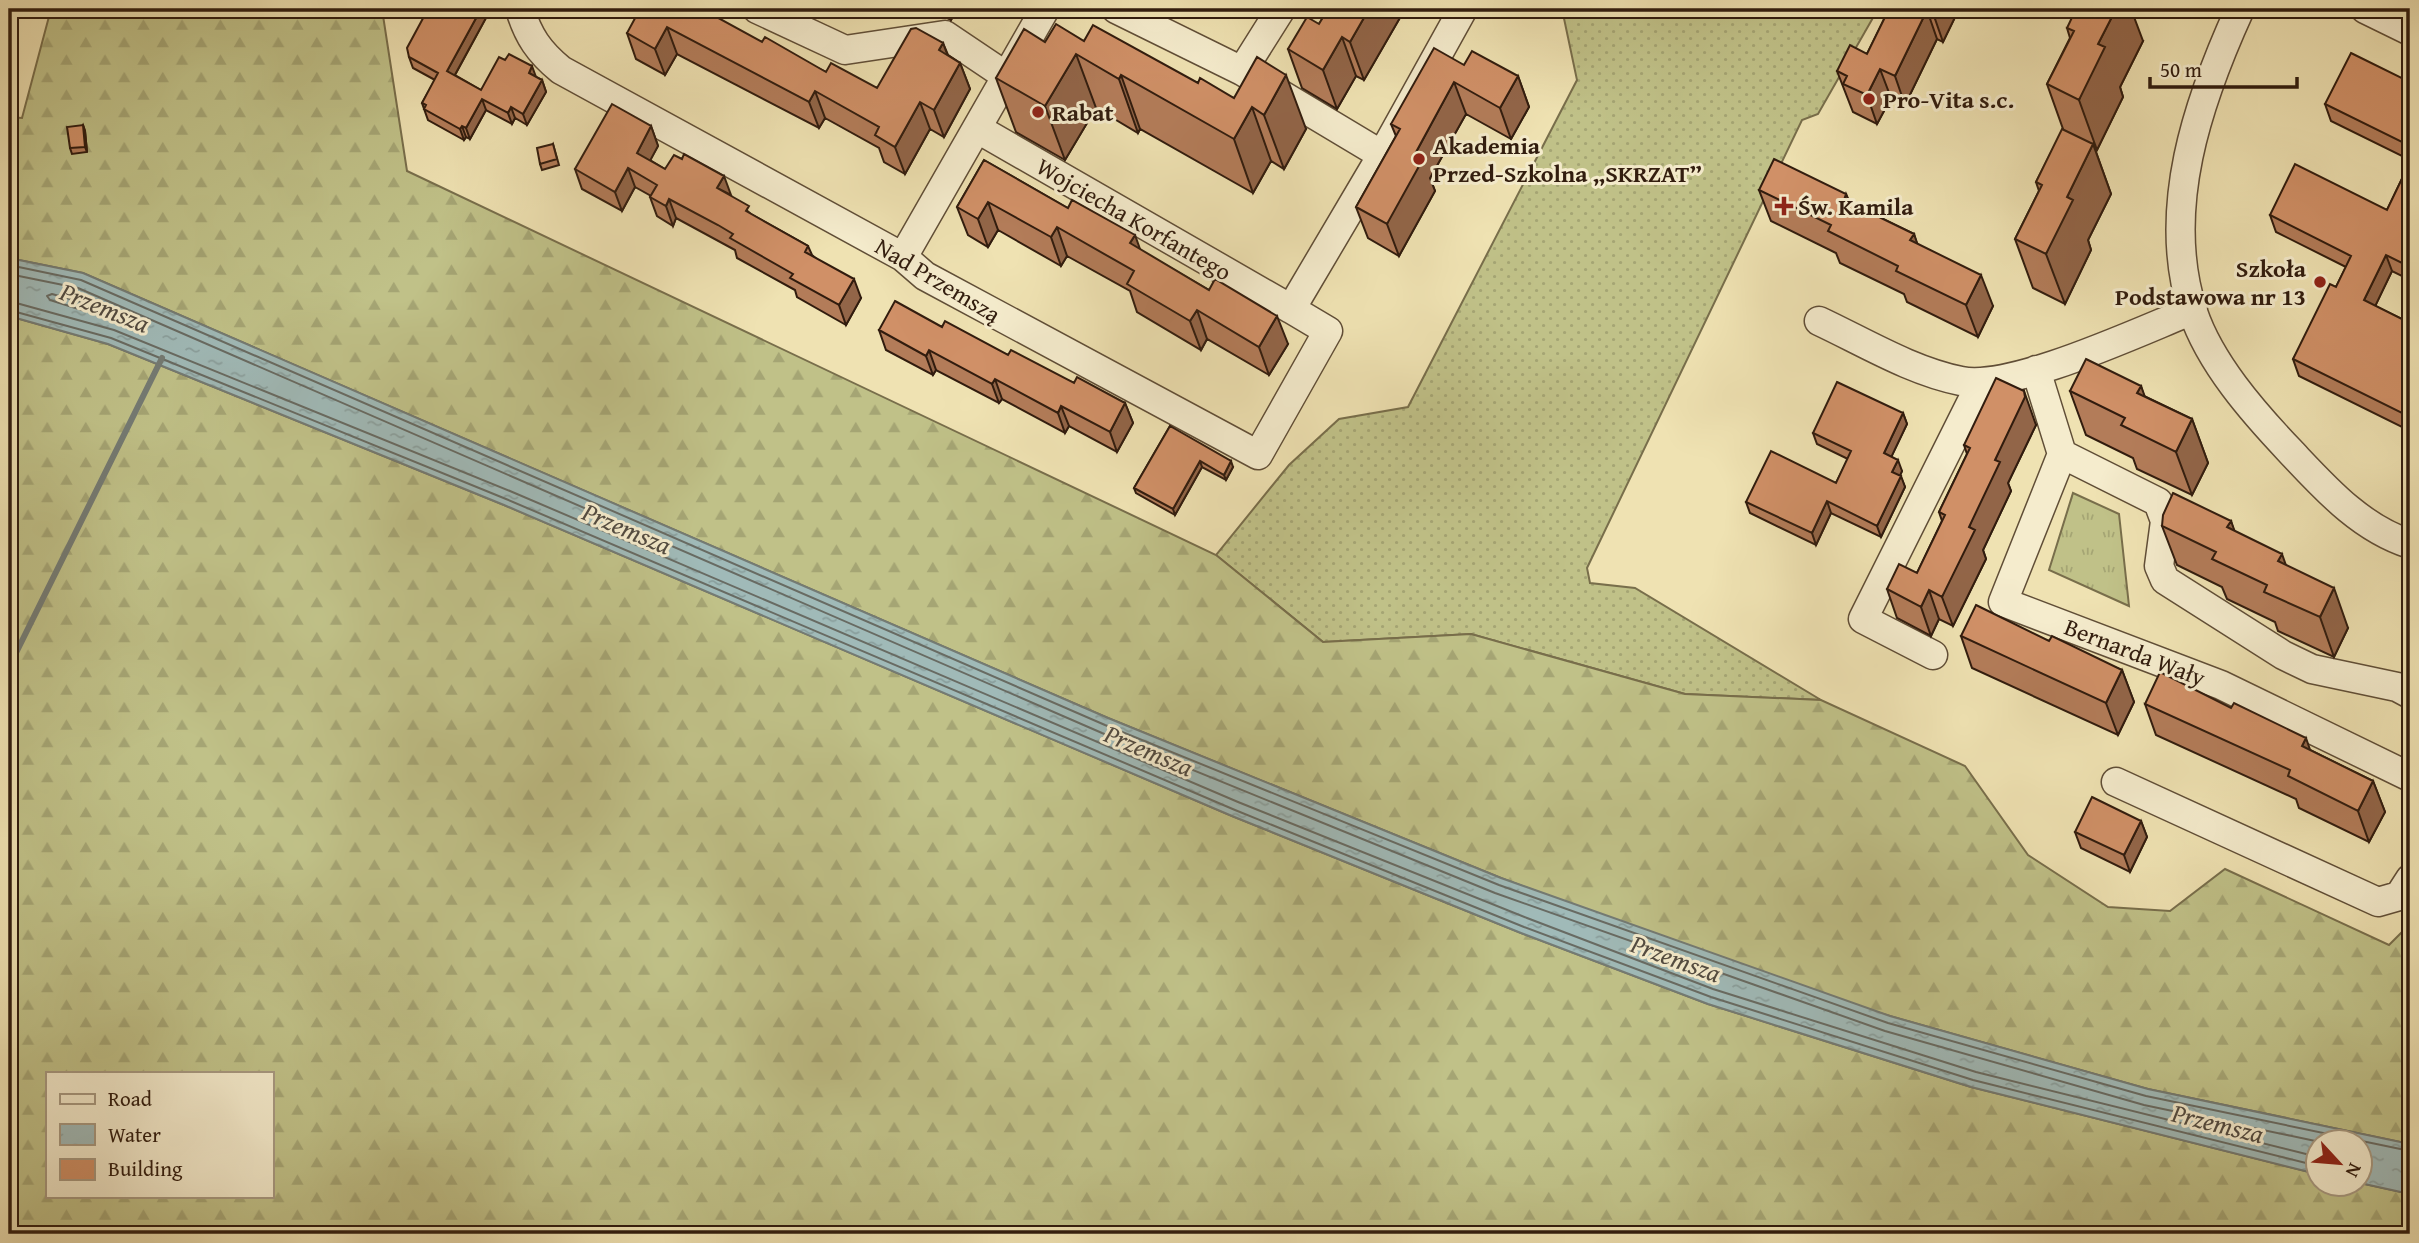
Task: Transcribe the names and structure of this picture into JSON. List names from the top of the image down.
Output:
{
  "streets": {
    "street": ["Wojciecha Korfantego", "Nad Przemszą", "Bernarda Wały"]
  },
  "crossings": [
    ["Wojciecha Korfantego", "Nad Przemszą"]
  ],
  "water": ["Przemsza"],
  "places": {
    "other": [
      "Pro-Vita s.c.",
      "Rabat",
      "Akademia Przed-Szkolna „SKRZAT”",
      "Szkoła Podstawowa nr 13"
    ],
    "health": ["Św. Kamila"]
  },
  "legend": ["Road", "Water", "Building"],
  "scale_bar": "50 m",
  "north": "bottom right"
}
